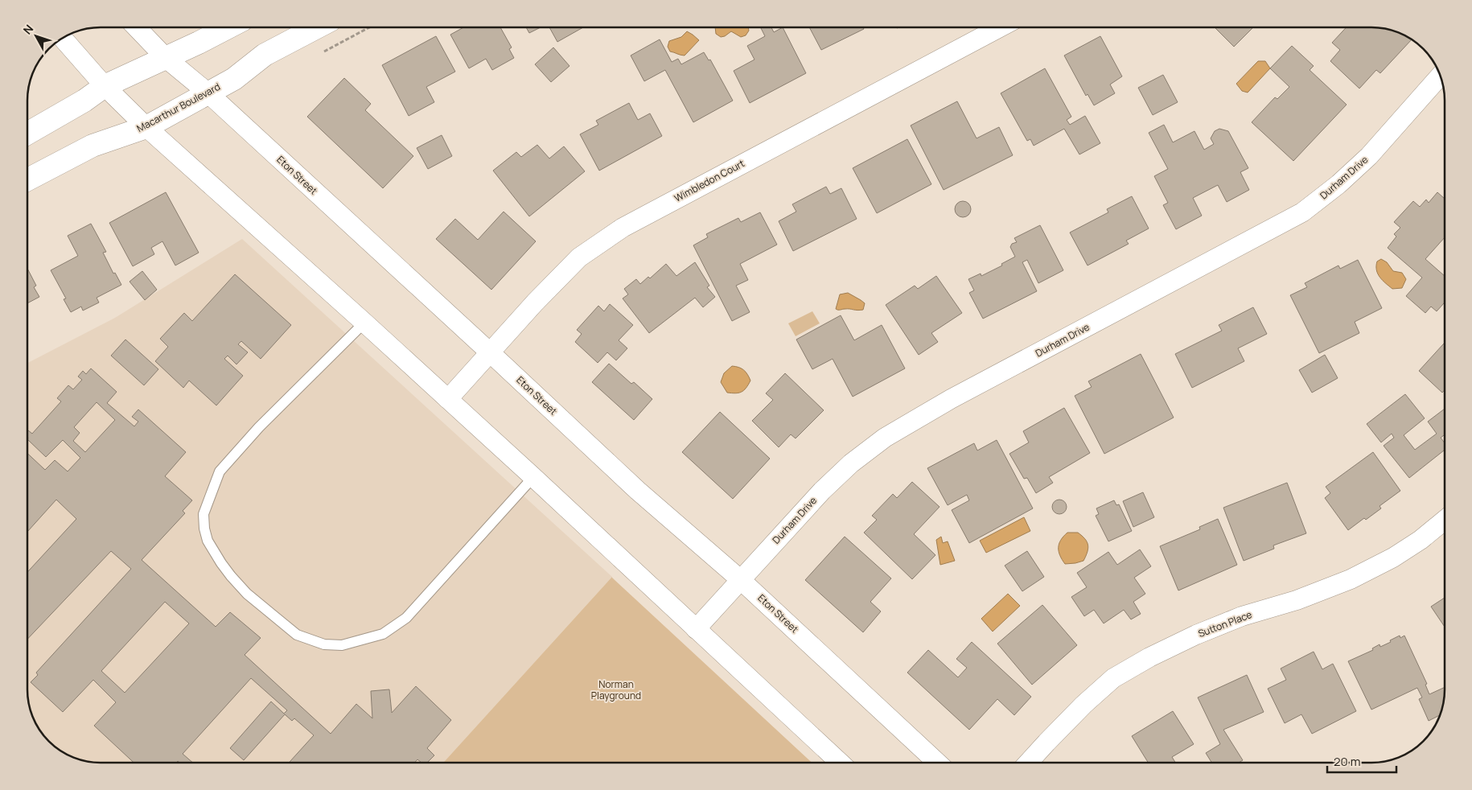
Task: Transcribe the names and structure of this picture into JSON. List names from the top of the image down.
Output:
{
  "streets": {
    "street": [
      "Macarthur Boulevard",
      "Eton Street",
      "Durham Drive",
      "Wimbledon Court",
      "Sutton Place"
    ]
  },
  "crossings": [
    ["Macarthur Boulevard", "Eton Street"],
    ["Eton Street", "Durham Drive"],
    ["Eton Street", "Wimbledon Court"]
  ],
  "parks": ["Norman Playground"],
  "scale_bar": "20 m",
  "north": "top left"
}
